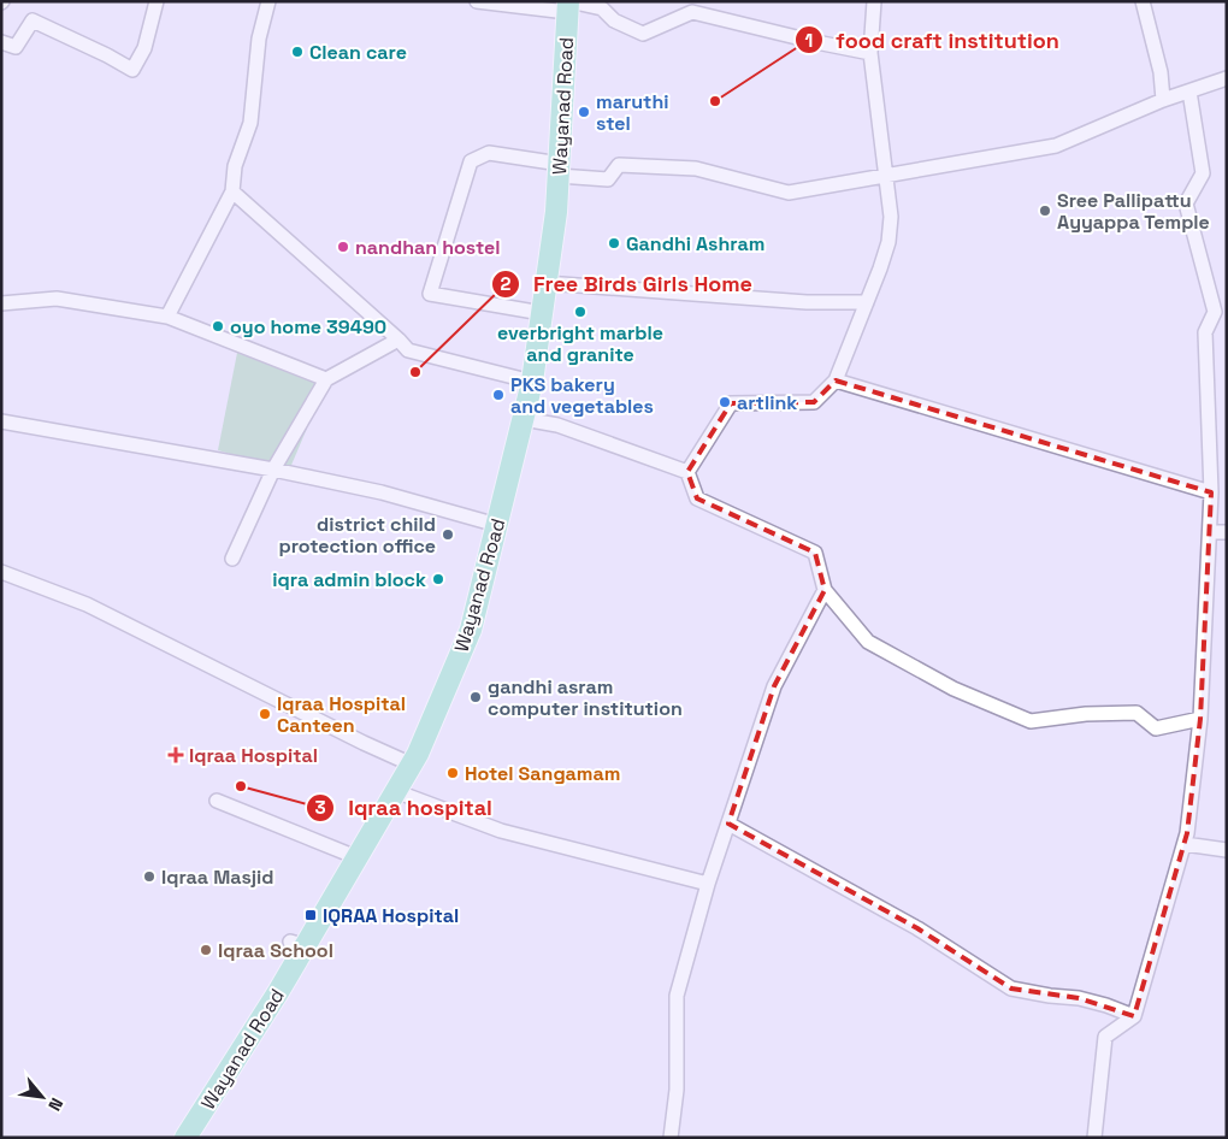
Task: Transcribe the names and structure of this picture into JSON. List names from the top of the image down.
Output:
{
  "streets": {
    "main road": ["Wayanad Road"]
  },
  "places": {
    "other": [
      "Clean care",
      "food craft institution",
      "maruthi stel",
      "Sree Pallipattu Ayyappa Temple",
      "Gandhi Ashram",
      "nandhan hostel",
      "everbright marble and granite",
      "oyo home 39490",
      "Free Birds Girls Home",
      "PKS bakery and vegetables",
      "artlink",
      "district child protection office",
      "iqra admin block",
      "gandhi asram computer institution",
      "Iqraa Hospital Canteen",
      "Hotel Sangamam",
      "Iqraa hospital",
      "Iqraa Masjid",
      "Iqraa School"
    ],
    "health": ["Iqraa Hospital"],
    "transit": ["IQRAA Hospital"]
  },
  "north": "bottom right"
}
